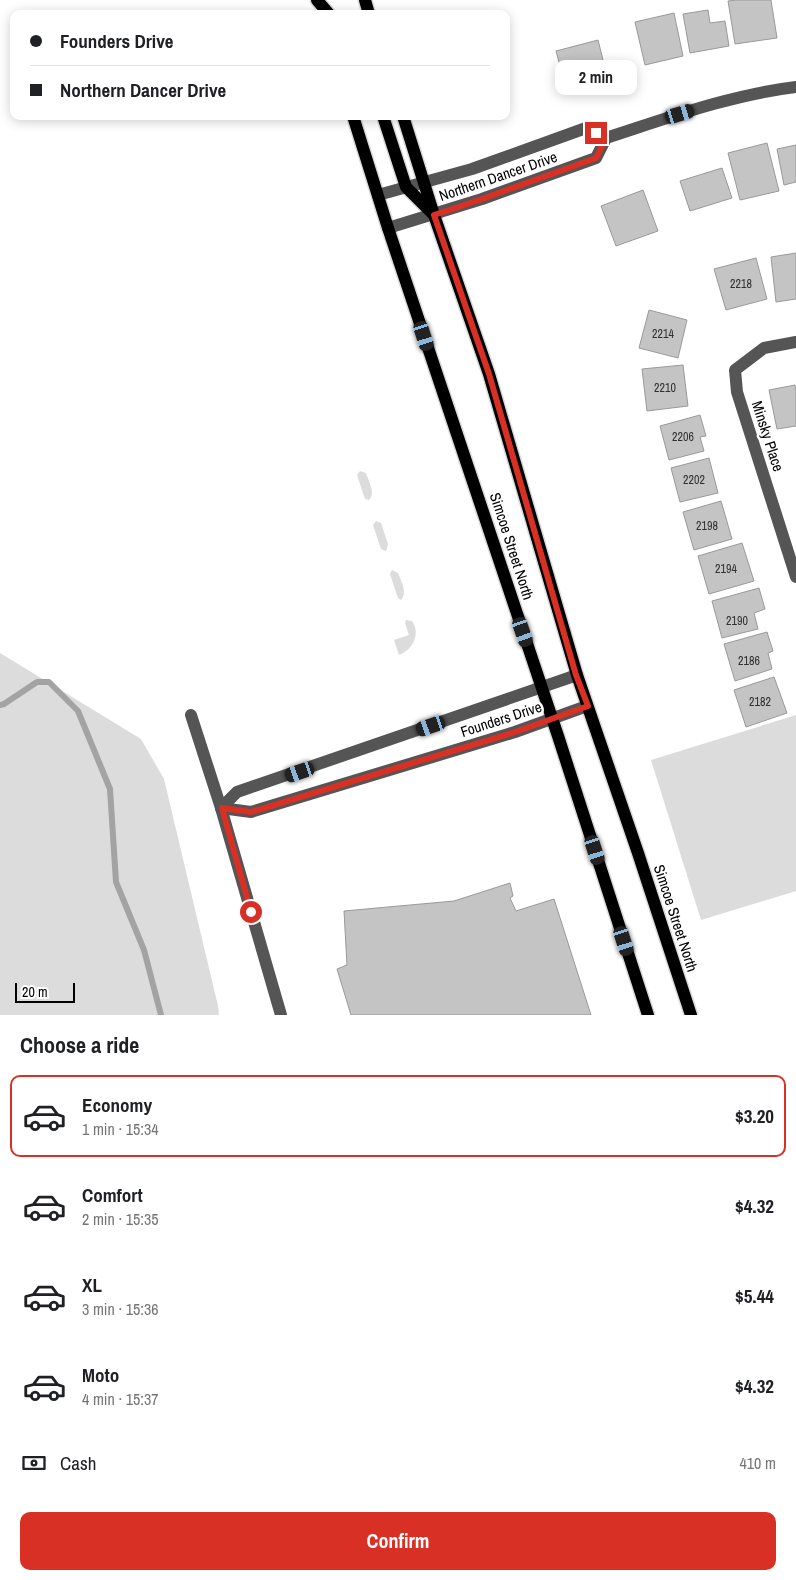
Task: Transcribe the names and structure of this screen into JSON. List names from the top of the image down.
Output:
{
  "streets": {
    "main road": ["Simcoe Street North"],
    "street": ["Northern Dancer Drive", "Minsky Place", "Founders Drive"]
  },
  "crossings": [
    ["Northern Dancer Drive", "Simcoe Street North"],
    ["Simcoe Street North", "Founders Drive"]
  ],
  "house_numbers": [
    "2218",
    "2214",
    "2210",
    "2206",
    "2202",
    "2198",
    "2194",
    "2190",
    "2186",
    "2182"
  ],
  "scale_bar": "20 m",
  "page": {
    "banner": ["Founders Drive", "Northern Dancer Drive"],
    "bubble": "2 min",
    "scale": "20 m",
    "heading": "Choose a ride",
    "list": [
      {
        "name": "Economy",
        "note": "1 min · 15:34",
        "value": "$3.20"
      },
      {
        "name": "Comfort",
        "note": "2 min · 15:35",
        "value": "$4.32"
      },
      {
        "name": "XL",
        "note": "3 min · 15:36",
        "value": "$5.44"
      },
      {
        "name": "Moto",
        "note": "4 min · 15:37",
        "value": "$4.32"
      }
    ],
    "pay": ["Cash", "410 m"],
    "buttons": "Confirm"
  }
}
